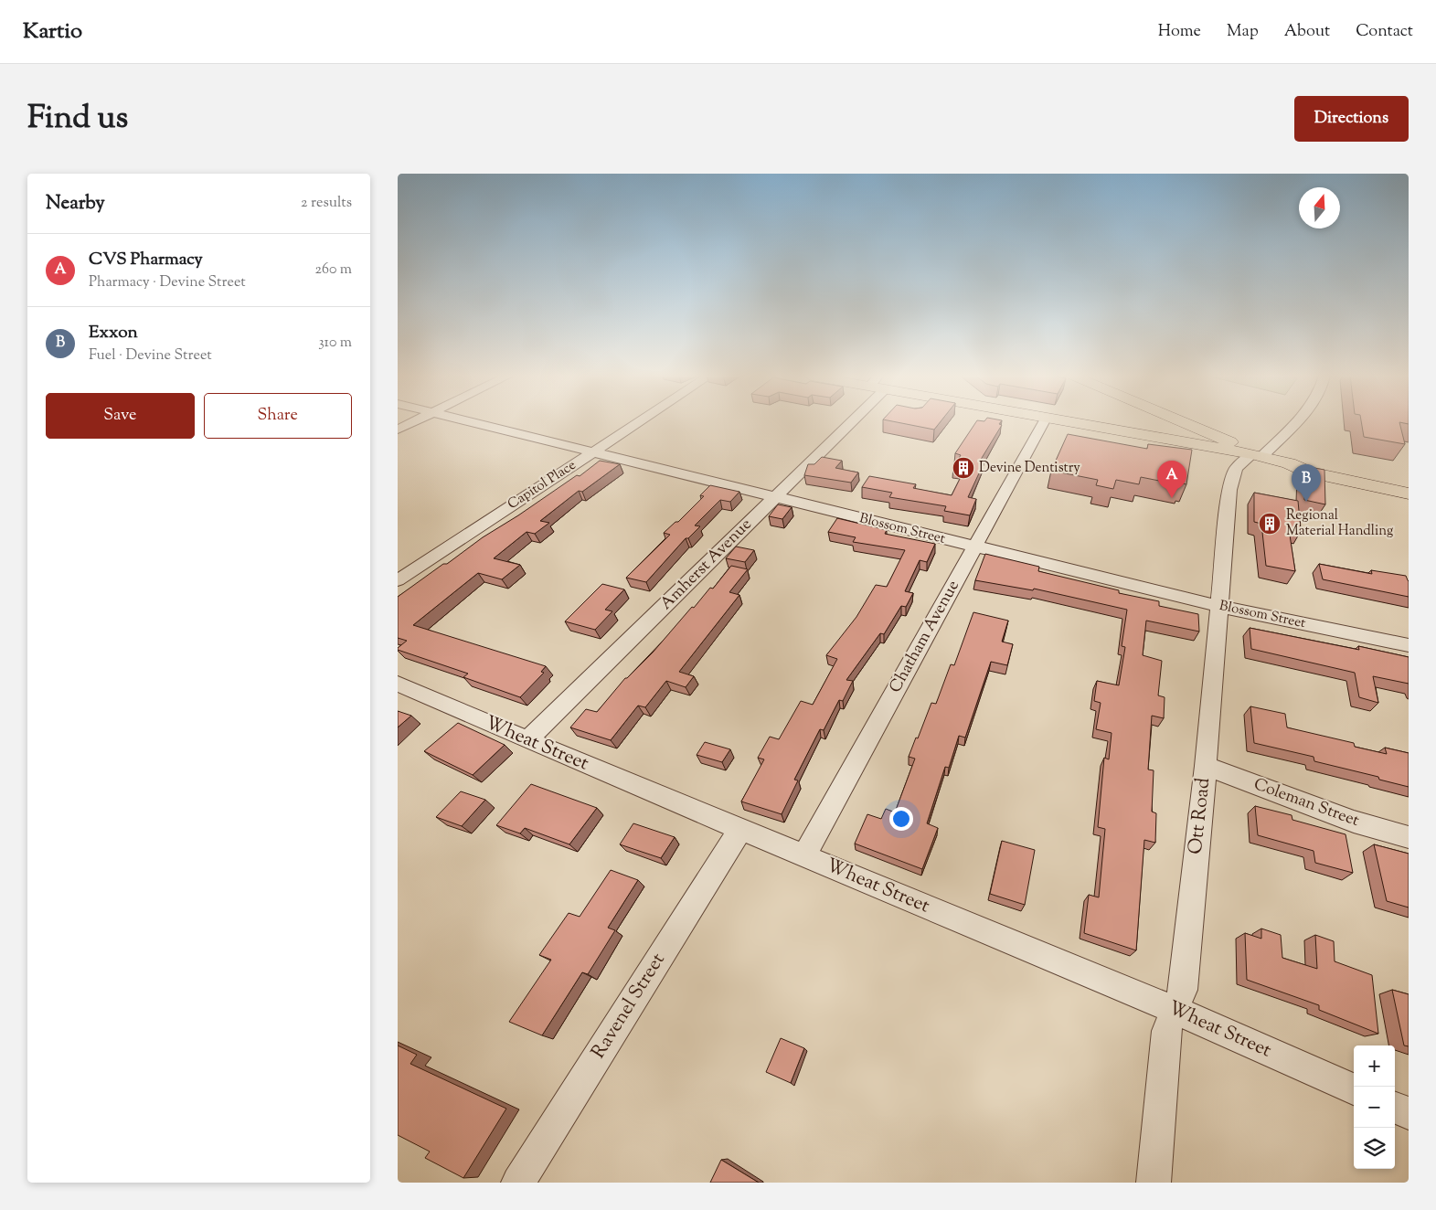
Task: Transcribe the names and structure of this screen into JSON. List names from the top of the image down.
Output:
{
  "streets": {
    "street": [
      "Capitol Place",
      "Blossom Street",
      "Amherst Avenue",
      "Chatham Avenue",
      "Wheat Street",
      "Coleman Street",
      "Ott Road",
      "Ravenel Street"
    ]
  },
  "crossings": [
    ["Capitol Place", "Blossom Street"],
    ["Blossom Street", "Amherst Avenue"],
    ["Blossom Street", "Chatham Avenue"],
    ["Blossom Street", "Ott Road"],
    ["Amherst Avenue", "Wheat Street"],
    ["Chatham Avenue", "Wheat Street"],
    ["Wheat Street", "Ott Road"],
    ["Wheat Street", "Ravenel Street"],
    ["Coleman Street", "Ott Road"]
  ],
  "places": {
    "building": ["Devine Dentistry", "Regional Material Handling"]
  },
  "north": "top",
  "page": {
    "header": "Kartio",
    "nav": [
      "Home",
      "Map",
      "About",
      "Contact"
    ],
    "title": "Find us",
    "buttons": [
      "Directions",
      ["Save", "Share"]
    ],
    "heading": ["Nearby", "2 results"],
    "list": [
      {
        "mark": "A",
        "name": "CVS Pharmacy",
        "note": "Pharmacy · Devine Street",
        "value": "260 m"
      },
      {
        "mark": "B",
        "name": "Exxon",
        "note": "Fuel · Devine Street",
        "value": "310 m"
      }
    ],
    "pins": ["A", "B"],
    "map_buttons": ["+", "−"]
  }
}
